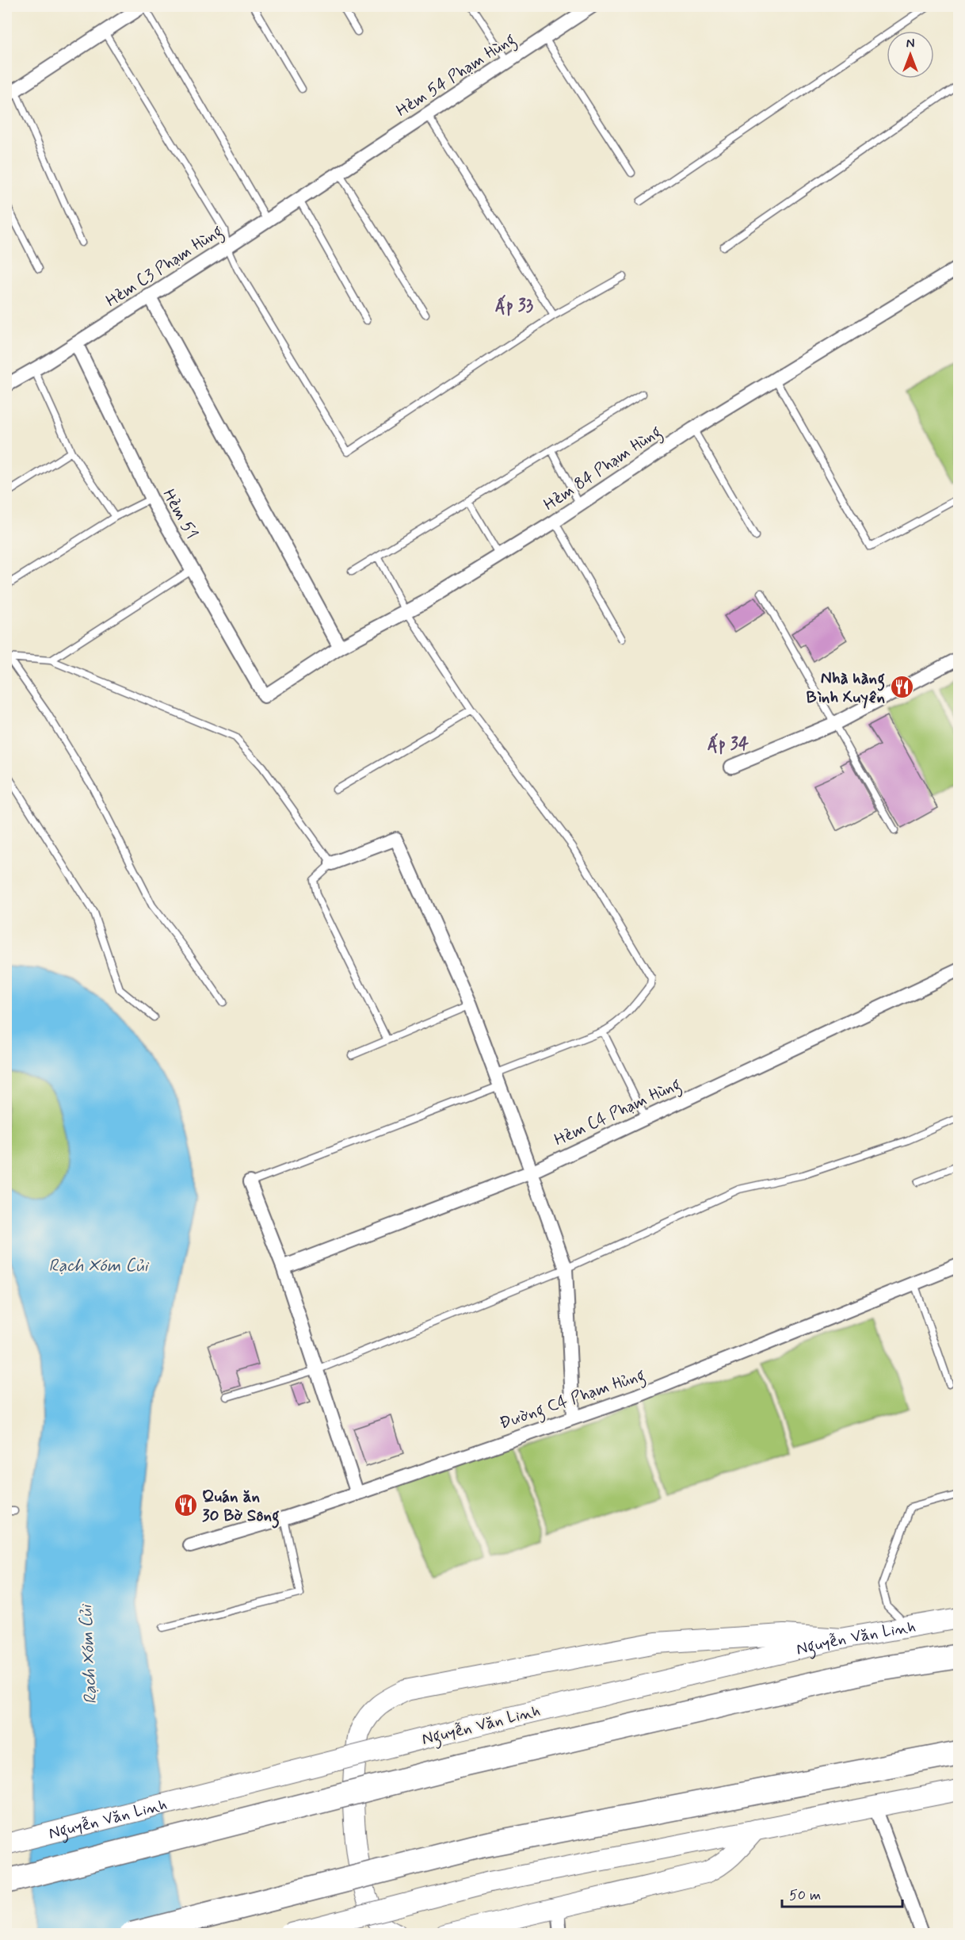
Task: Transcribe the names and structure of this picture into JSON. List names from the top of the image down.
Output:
{
  "streets": {
    "highway": ["Nguyễn Văn Linh"],
    "street": [
      "Hẻm 54 Phạm Hùng",
      "Hẻm C3 Phạm Hùng",
      "Hẻm 84 Phạm Hùng",
      "Hẻm 51",
      "Hẻm C4 Phạm Hùng",
      "Đường C4 Phạm Hủng"
    ]
  },
  "crossings": [
    ["Hẻm 54 Phạm Hùng", "Hẻm C3 Phạm Hùng"],
    ["Hẻm C3 Phạm Hùng", "Hẻm 51"],
    ["Hẻm 84 Phạm Hùng", "Hẻm 51"]
  ],
  "districts": ["Ấp 33", "Ấp 34"],
  "water": ["Rạch Xóm Củi"],
  "places": {
    "restaurant": ["Nhà hàng Bình Xuyên", "Quán ăn 30 Bờ Sông"]
  },
  "scale_bar": "50 m",
  "north": "top"
}
